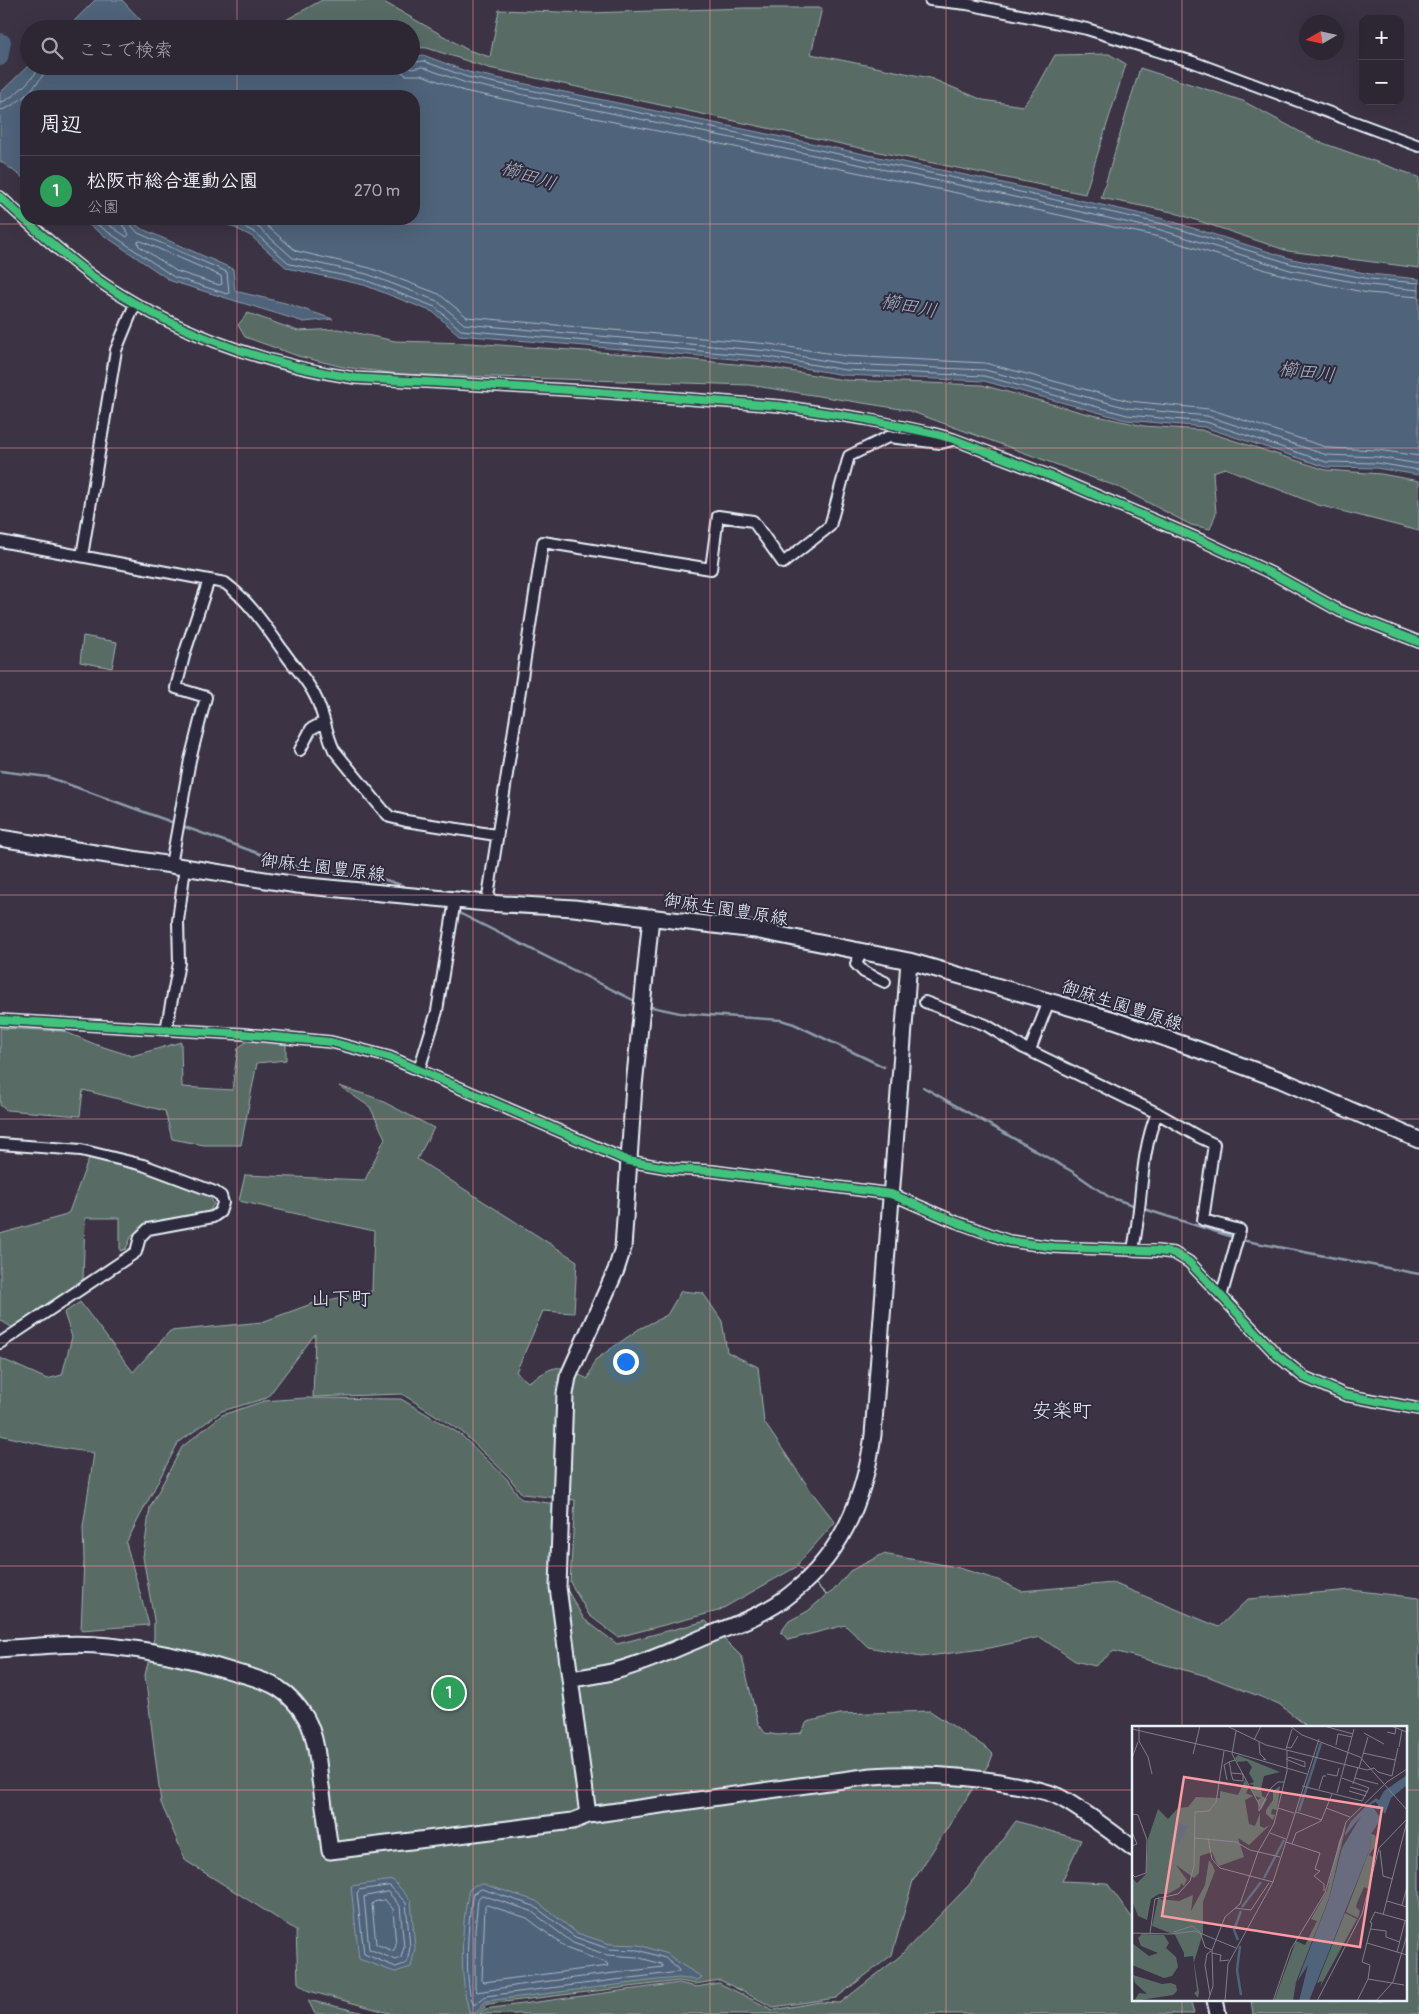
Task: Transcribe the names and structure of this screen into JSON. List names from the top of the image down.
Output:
{
  "streets": {
    "street": ["御麻生園豊原線"]
  },
  "districts": ["山下町", "安楽町"],
  "water": ["櫛田川"],
  "north": "left",
  "page": {
    "map_buttons": ["+", "−"],
    "search": "ここで検索",
    "heading": "周辺",
    "list": [
      {
        "mark": "1",
        "name": "松阪市総合運動公園",
        "note": "公園",
        "value": "270 m"
      }
    ],
    "pins": "1"
  }
}
